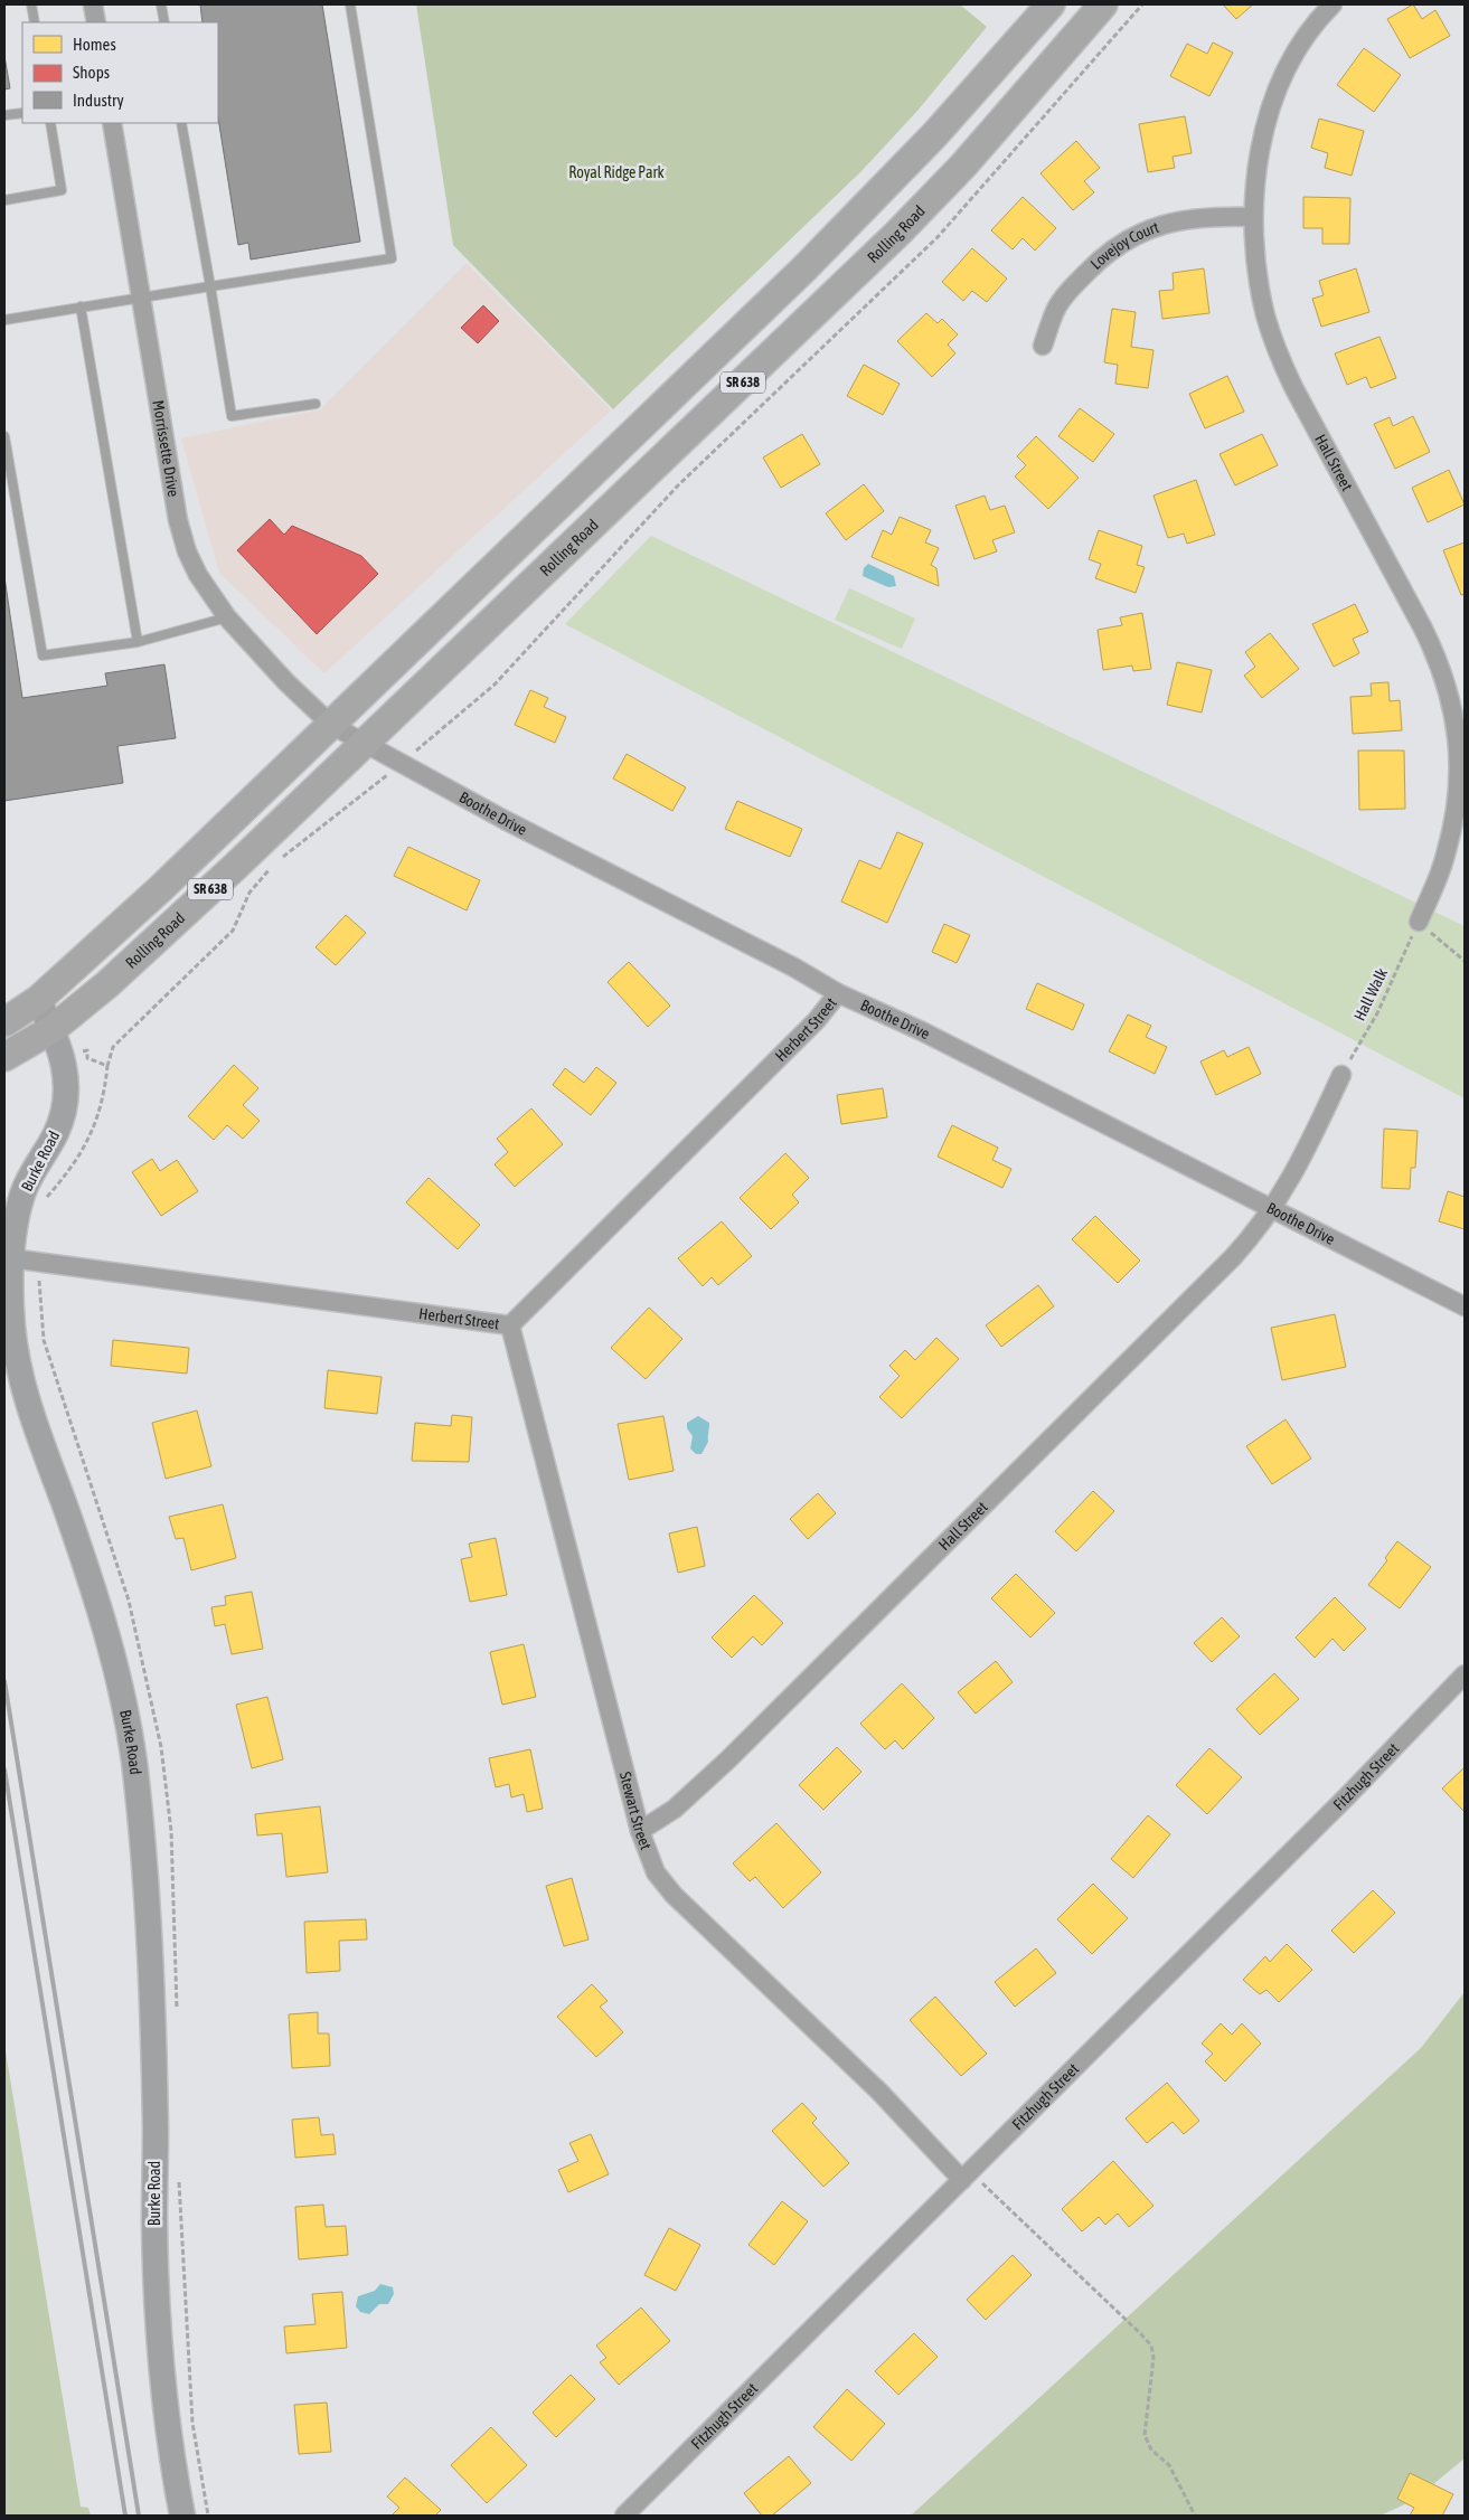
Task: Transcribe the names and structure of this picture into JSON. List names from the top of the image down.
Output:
{
  "streets": {
    "main road": ["Rolling Road", "SR 638"],
    "street": [
      "Lovejoy Court",
      "Morrissette Drive",
      "Hall Street",
      "Boothe Drive",
      "Herbert Street",
      "Burke Road",
      "Fitzhugh Street",
      "Stewart Street"
    ],
    "path": ["Hall Walk"]
  },
  "crossings": [
    ["Rolling Road", "Boothe Drive"],
    ["Rolling Road", "Burke Road"],
    ["Lovejoy Court", "Hall Street"],
    ["SR 638", "Morrissette Drive"],
    ["SR 638", "Boothe Drive"],
    ["SR 638", "Burke Road"],
    ["Morrissette Drive", "Boothe Drive"],
    ["Hall Street", "Boothe Drive"],
    ["Hall Street", "Hall Walk"],
    ["Hall Street", "Stewart Street"],
    ["Boothe Drive", "Herbert Street"],
    ["Herbert Street", "Burke Road"],
    ["Herbert Street", "Stewart Street"],
    ["Fitzhugh Street", "Stewart Street"]
  ],
  "parks": ["Royal Ridge Park"],
  "legend": ["Homes", "Shops", "Industry"]
}
